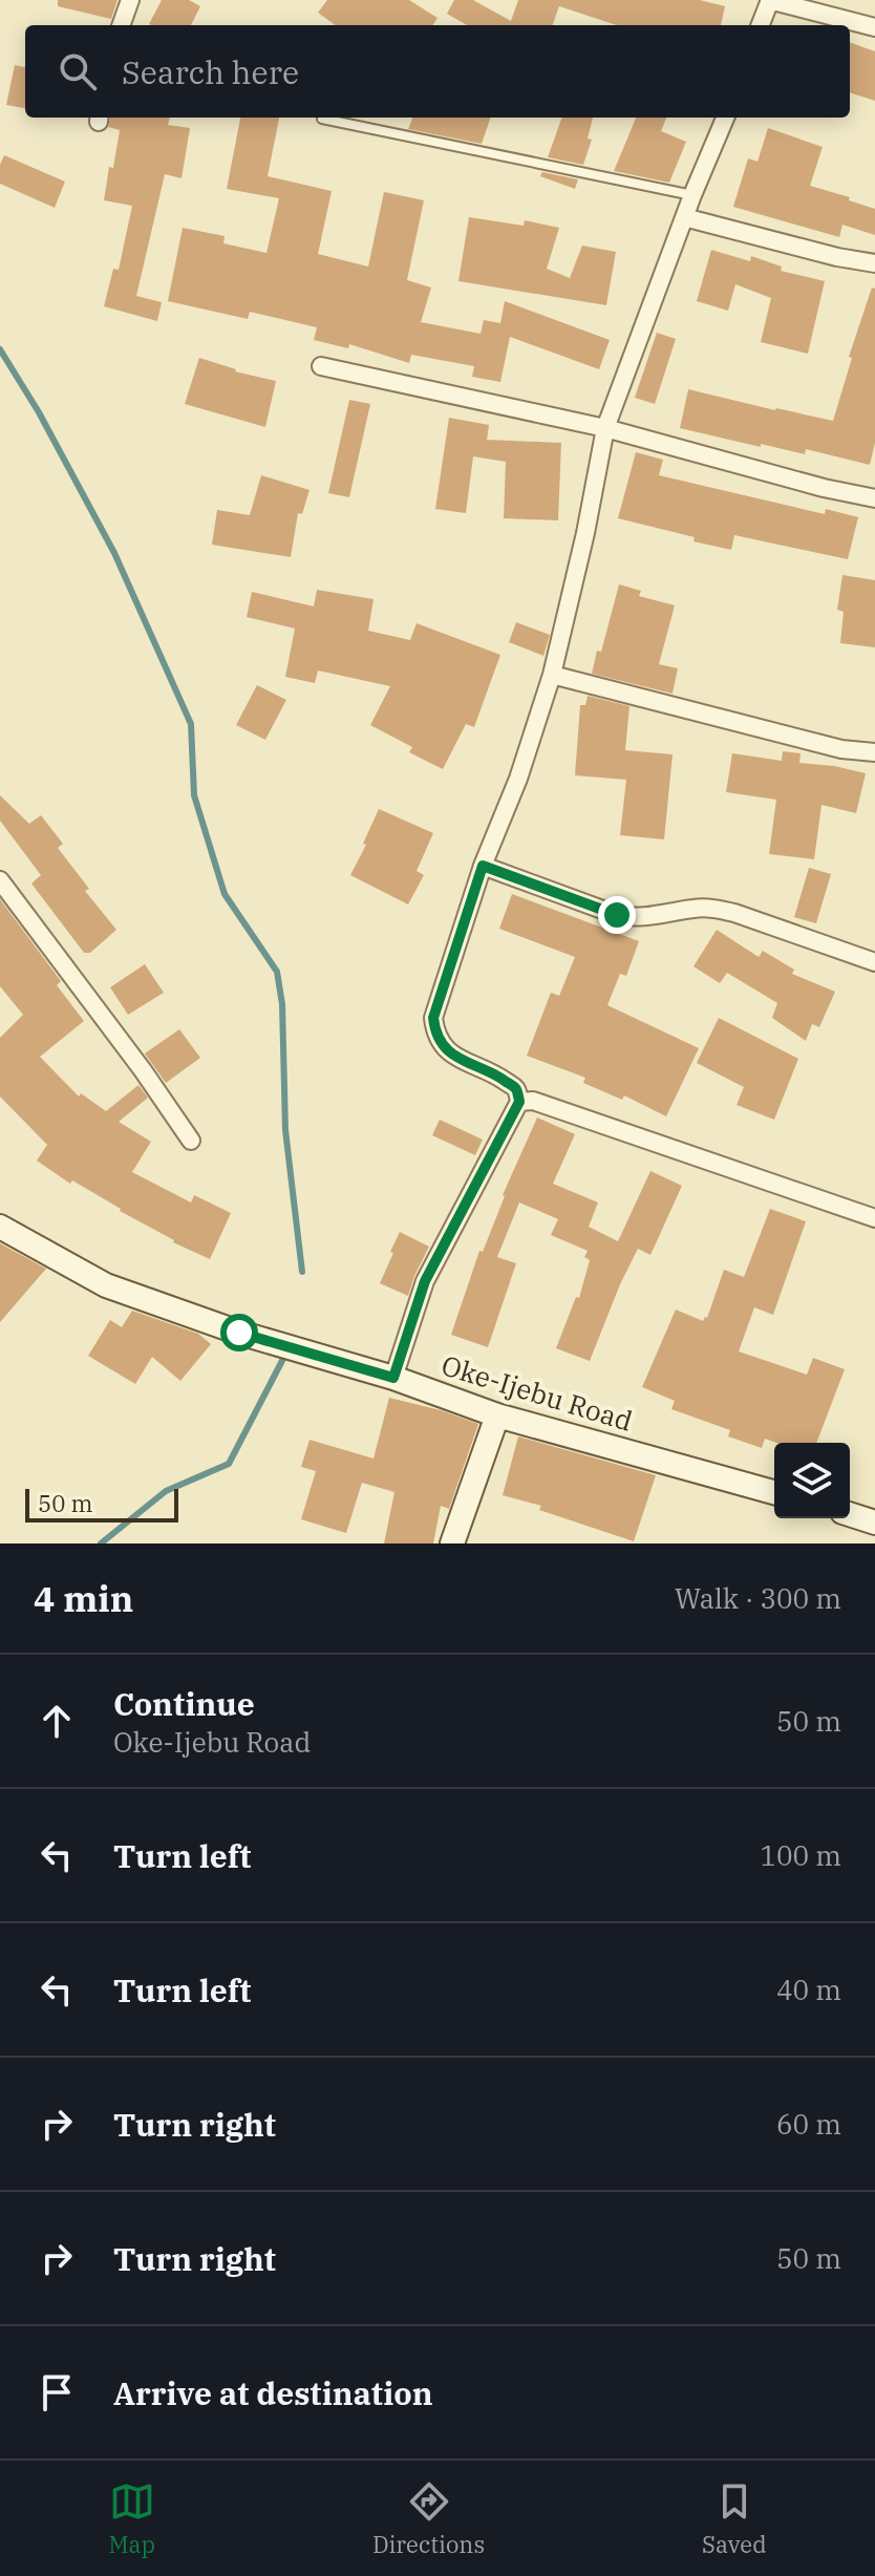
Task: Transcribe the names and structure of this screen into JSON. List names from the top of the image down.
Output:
{
  "streets": {
    "main road": ["Oke-Ijebu Road"]
  },
  "scale_bar": "50 m",
  "page": {
    "search": "Search here",
    "scale": "50 m",
    "heading": ["4 min", "Walk · 300 m"],
    "list": [
      ["Continue", "Oke-Ijebu Road", "50 m"],
      ["Turn left", "100 m"],
      ["Turn left", "40 m"],
      ["Turn right", "60 m"],
      ["Turn right", "50 m"],
      "Arrive at destination"
    ],
    "nav": ["Map", "Directions", "Saved"]
  }
}
